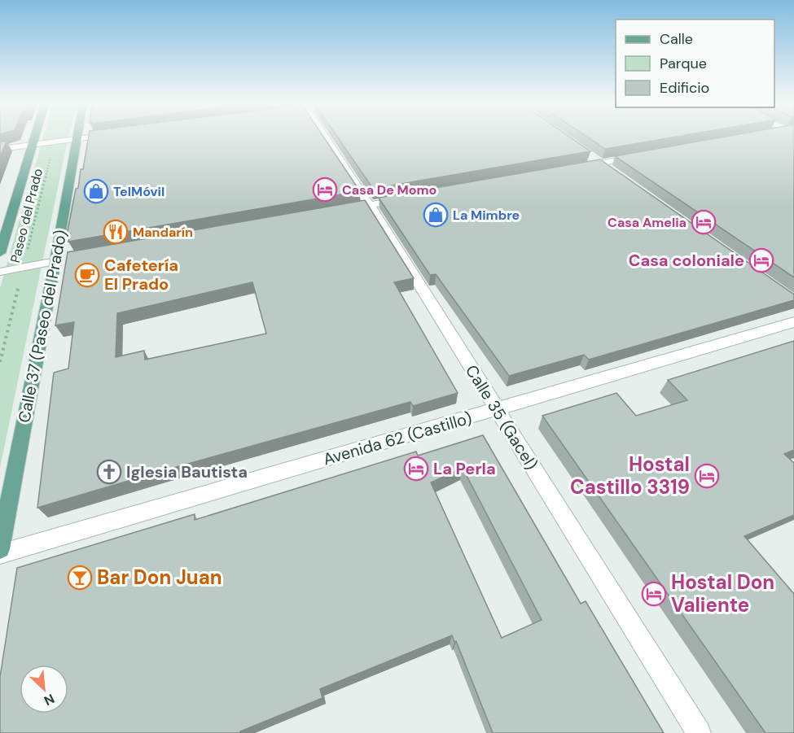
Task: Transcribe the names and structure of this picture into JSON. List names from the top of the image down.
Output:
{
  "streets": {
    "main road": ["Calle 37 (Paseo del Prado)"],
    "street": ["Calle 35 (Gacel)", "Avenida 62 (Castillo)"],
    "path": ["Paseo del Prado"]
  },
  "crossings": [
    ["Calle 35 (Gacel)", "Avenida 62 (Castillo)"]
  ],
  "places": {
    "hotel": [
      "Casa De Momo",
      "Casa Amelia",
      "Casa coloniale",
      "La Perla",
      "Hostal Castillo 3319",
      "Hostal Don Valiente"
    ],
    "shop": ["TelMóvil", "La Mimbre"],
    "restaurant": ["Mandarín"],
    "cafe": ["Cafetería El Prado"],
    "church": ["Iglesia Bautista"],
    "bar": ["Bar Don Juan"]
  },
  "legend": ["Calle", "Parque", "Edificio"],
  "north": "bottom right"
}
